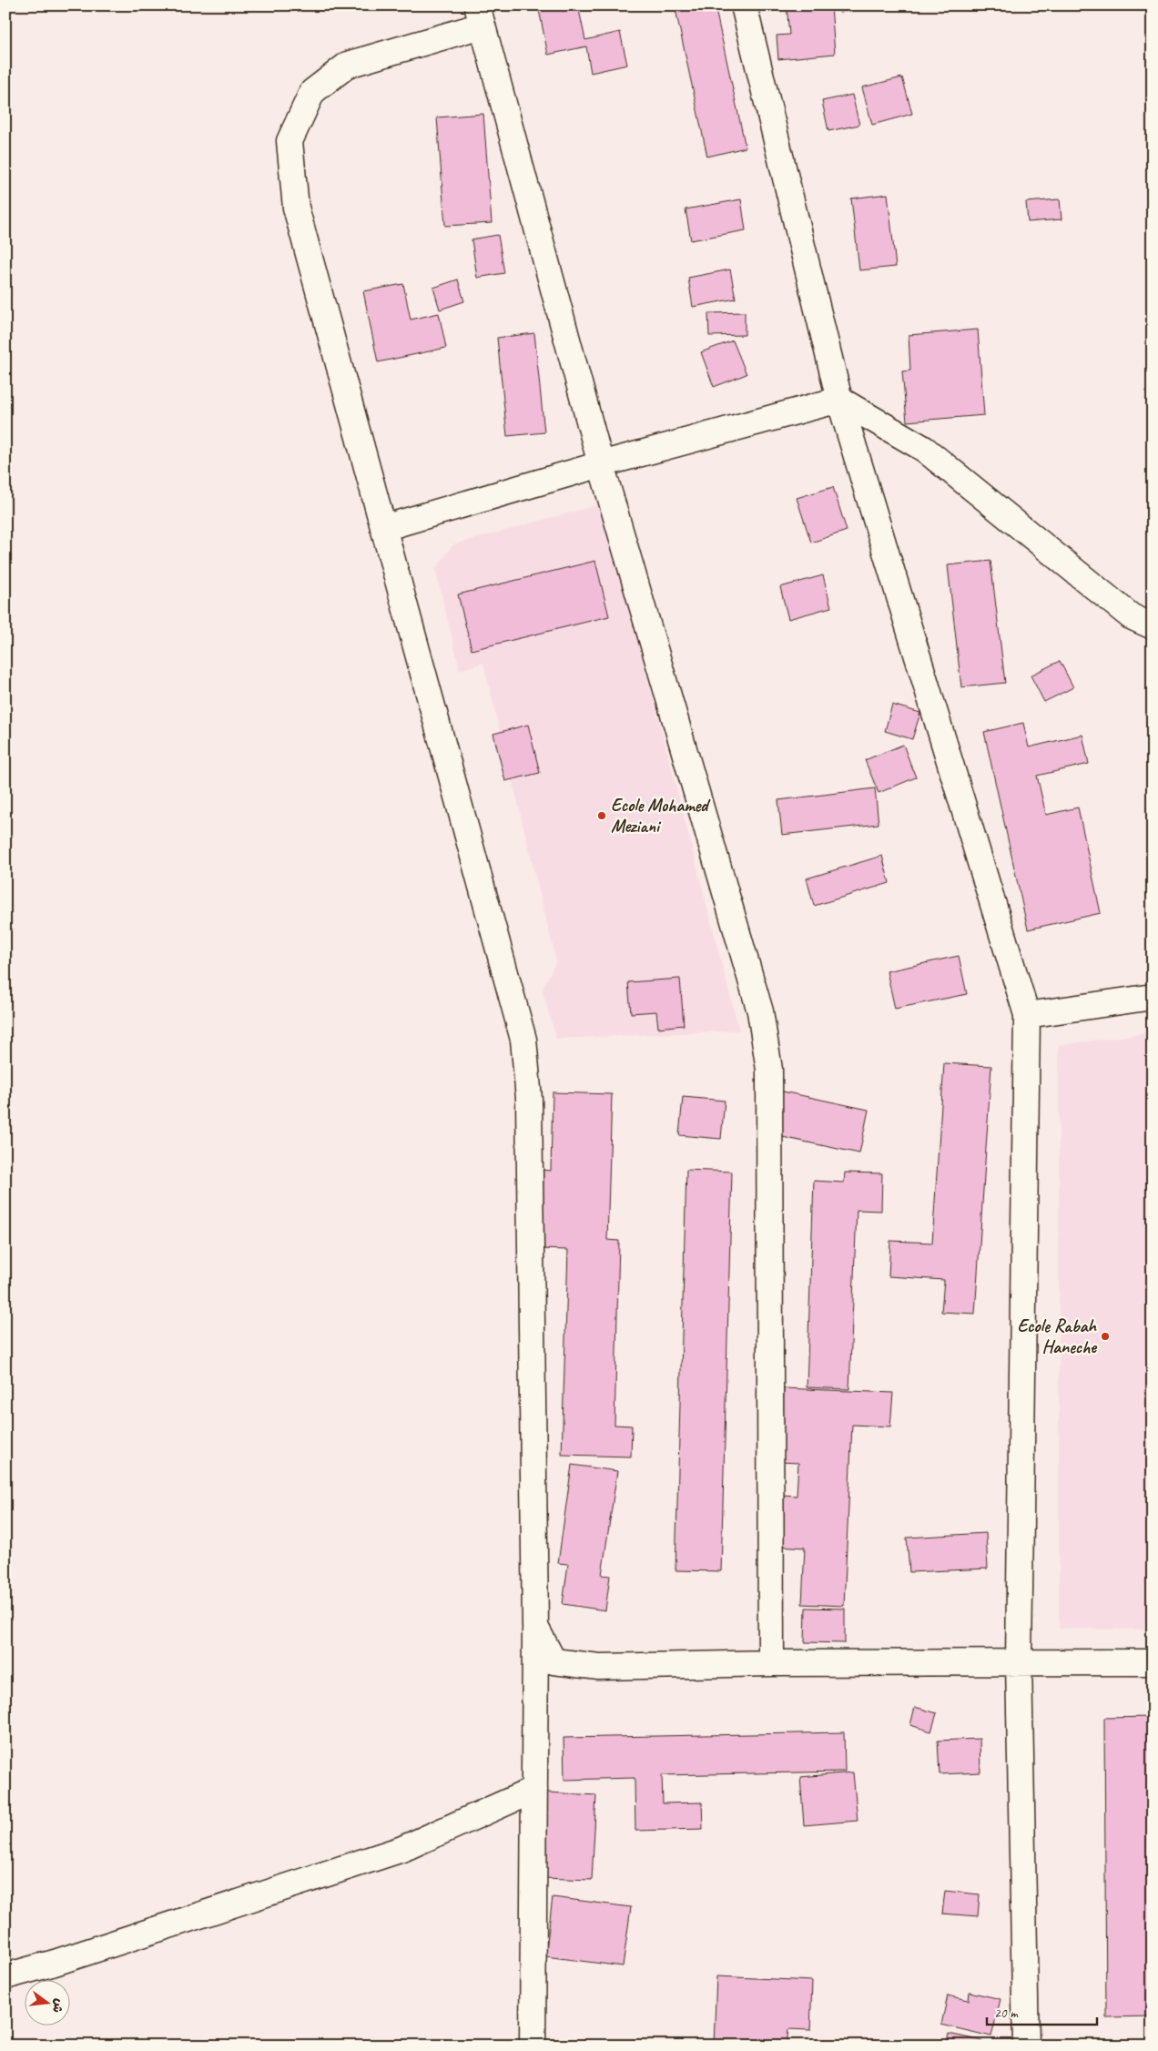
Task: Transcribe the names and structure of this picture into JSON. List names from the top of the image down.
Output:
{
  "places": ["Ecole Mohamed Meziani", "Ecole Rabah Haneche"],
  "scale_bar": "20 m",
  "north": "right"
}
